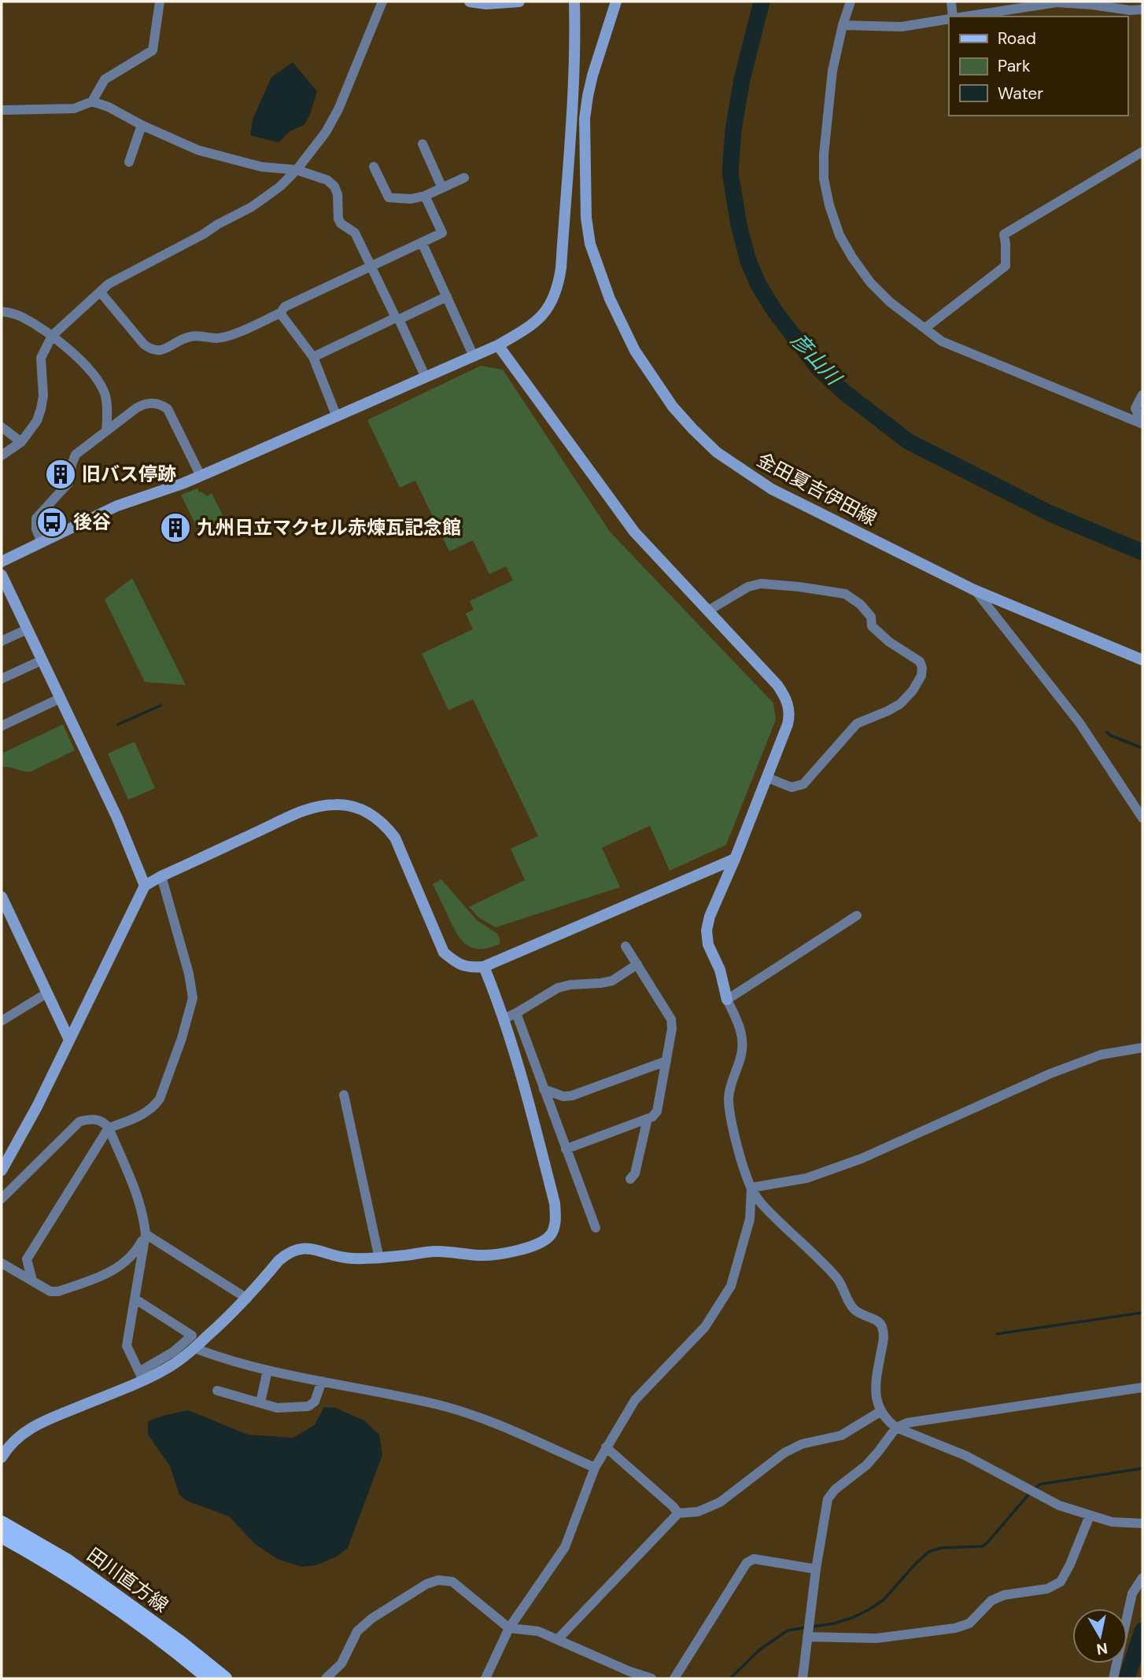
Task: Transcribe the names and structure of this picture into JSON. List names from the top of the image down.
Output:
{
  "streets": {
    "main road": ["田川直方線"],
    "street": ["金田夏吉伊田線"]
  },
  "water": ["彦山川"],
  "places": {
    "building": ["旧バス停跡", "九州日立マクセル赤煉瓦記念館"],
    "bus stop": ["後谷"]
  },
  "legend": ["Road", "Park", "Water"],
  "north": "bottom"
}
